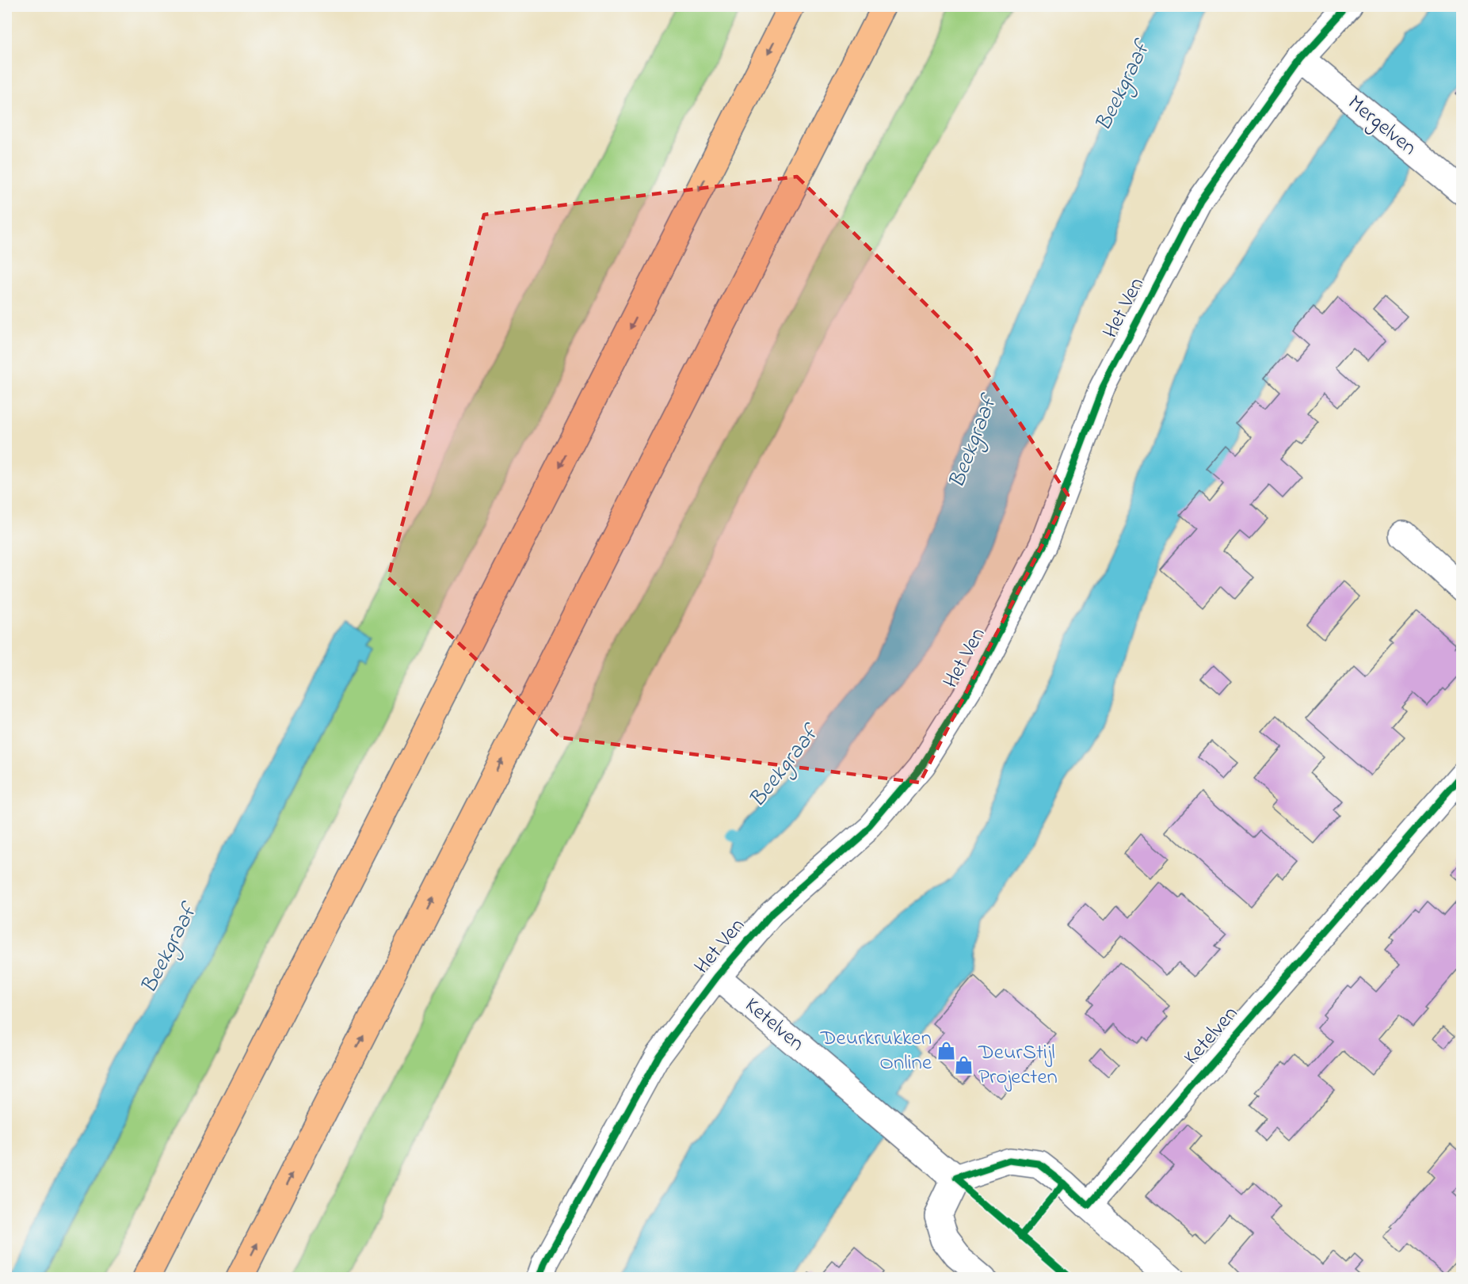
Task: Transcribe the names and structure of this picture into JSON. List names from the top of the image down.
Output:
{
  "streets": {
    "street": ["Mergelven", "Het Ven", "Ketelven"]
  },
  "crossings": [
    ["Mergelven", "Het Ven"],
    ["Het Ven", "Ketelven"]
  ],
  "water": ["Beekgraaf"],
  "places": {
    "shop": ["Deurkrukken Online", "DeurStijl Projecten"]
  }
}
